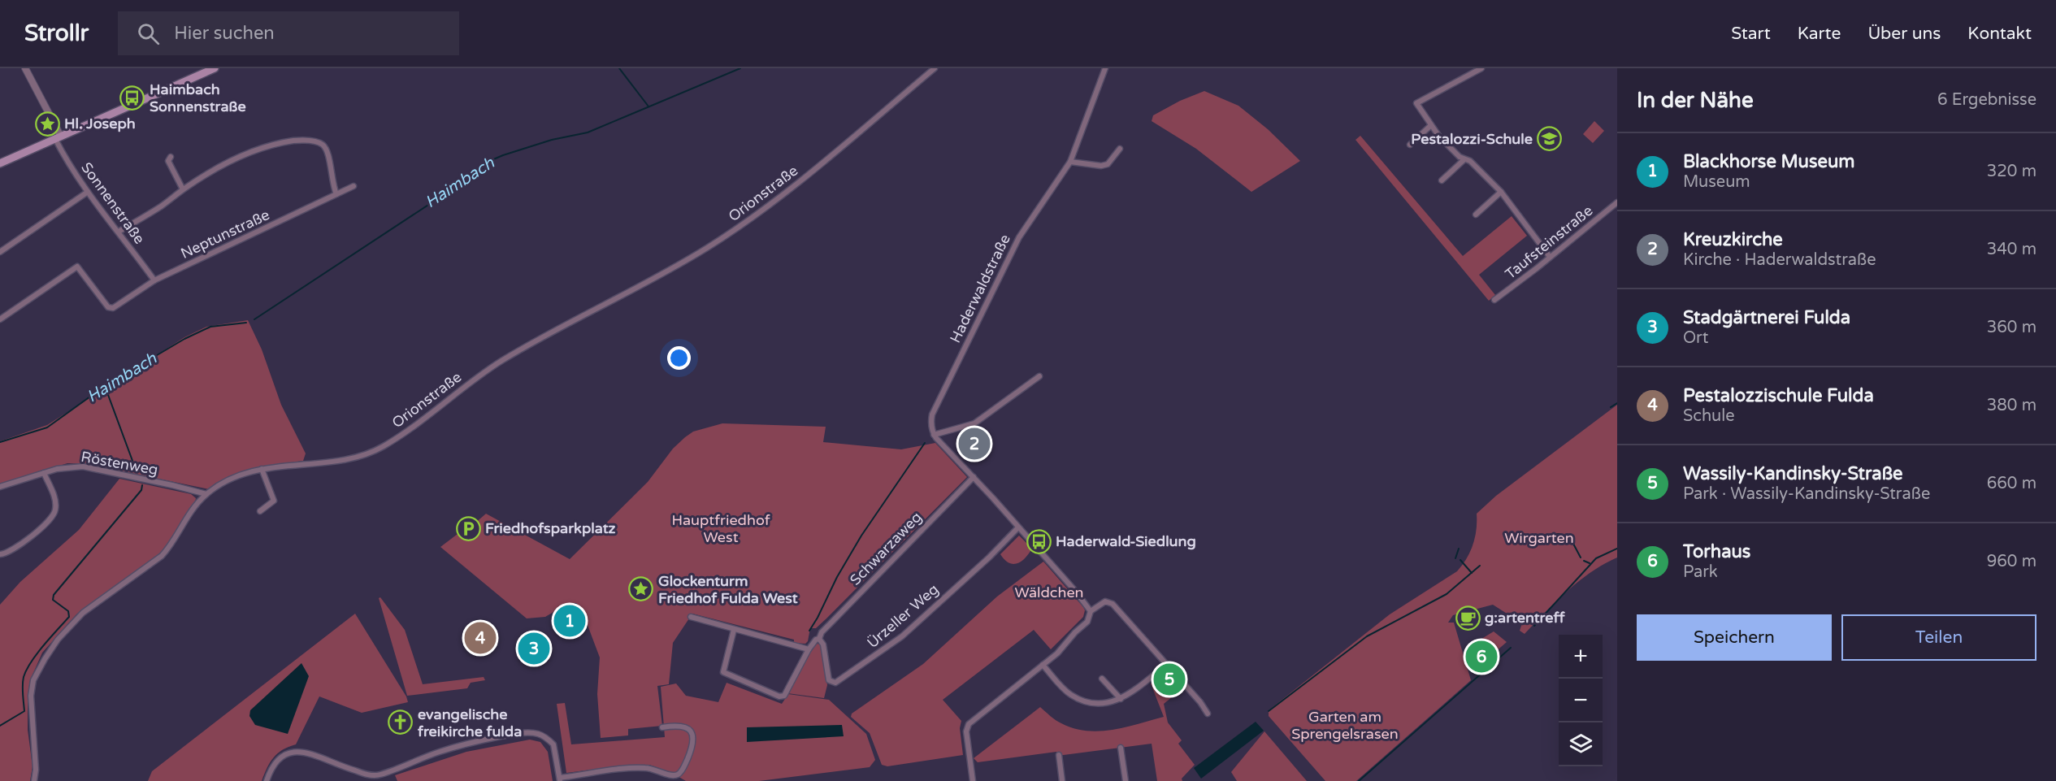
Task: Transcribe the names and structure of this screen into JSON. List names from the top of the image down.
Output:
{
  "streets": {
    "street": [
      "Orionstraße",
      "Sonnenstraße",
      "Neptunstraße",
      "Taufsteinstraße",
      "Haderwaldstraße",
      "Röstenweg",
      "Schwarzaweg",
      "Ürzeller Weg"
    ]
  },
  "crossings": [
    ["Orionstraße", "Röstenweg"],
    ["Sonnenstraße", "Neptunstraße"],
    ["Schwarzaweg", "Ürzeller Weg"]
  ],
  "water": ["Haimbach"],
  "parks": [
    "Hauptfriedhof West",
    "Wirgarten",
    "Wäldchen",
    "Garten am Sprengelsrasen"
  ],
  "places": {
    "bus stop": ["Haimbach Sonnenstraße", "Haderwald-Siedlung"],
    "place": ["Hl. Joseph", "Glockenturm Friedhof Fulda West"],
    "school or university": ["Pestalozzi-Schule"],
    "parking": ["Friedhofsparkplatz"],
    "cafe": ["g:artentreff"],
    "church": ["evangelische freikirche fulda"]
  },
  "page": {
    "header": "Strollr",
    "search": "Hier suchen",
    "nav": [
      "Start",
      "Karte",
      "Über uns",
      "Kontakt"
    ],
    "heading": ["In der Nähe", "6 Ergebnisse"],
    "list": [
      {
        "mark": "1",
        "name": "Blackhorse Museum",
        "note": "Museum",
        "value": "320 m"
      },
      {
        "mark": "2",
        "name": "Kreuzkirche",
        "note": "Kirche · Haderwaldstraße",
        "value": "340 m"
      },
      {
        "mark": "3",
        "name": "Stadgärtnerei Fulda",
        "note": "Ort",
        "value": "360 m"
      },
      {
        "mark": "4",
        "name": "Pestalozzischule Fulda",
        "note": "Schule",
        "value": "380 m"
      },
      {
        "mark": "5",
        "name": "Wassily-Kandinsky-Straße",
        "note": "Park · Wassily-Kandinsky-Straße",
        "value": "660 m"
      },
      {
        "mark": "6",
        "name": "Torhaus",
        "note": "Park",
        "value": "960 m"
      }
    ],
    "pins": [
      "2",
      "1",
      "4",
      "3",
      "6",
      "5"
    ],
    "buttons": ["Speichern", "Teilen"],
    "map_buttons": ["+", "−"]
  }
}
